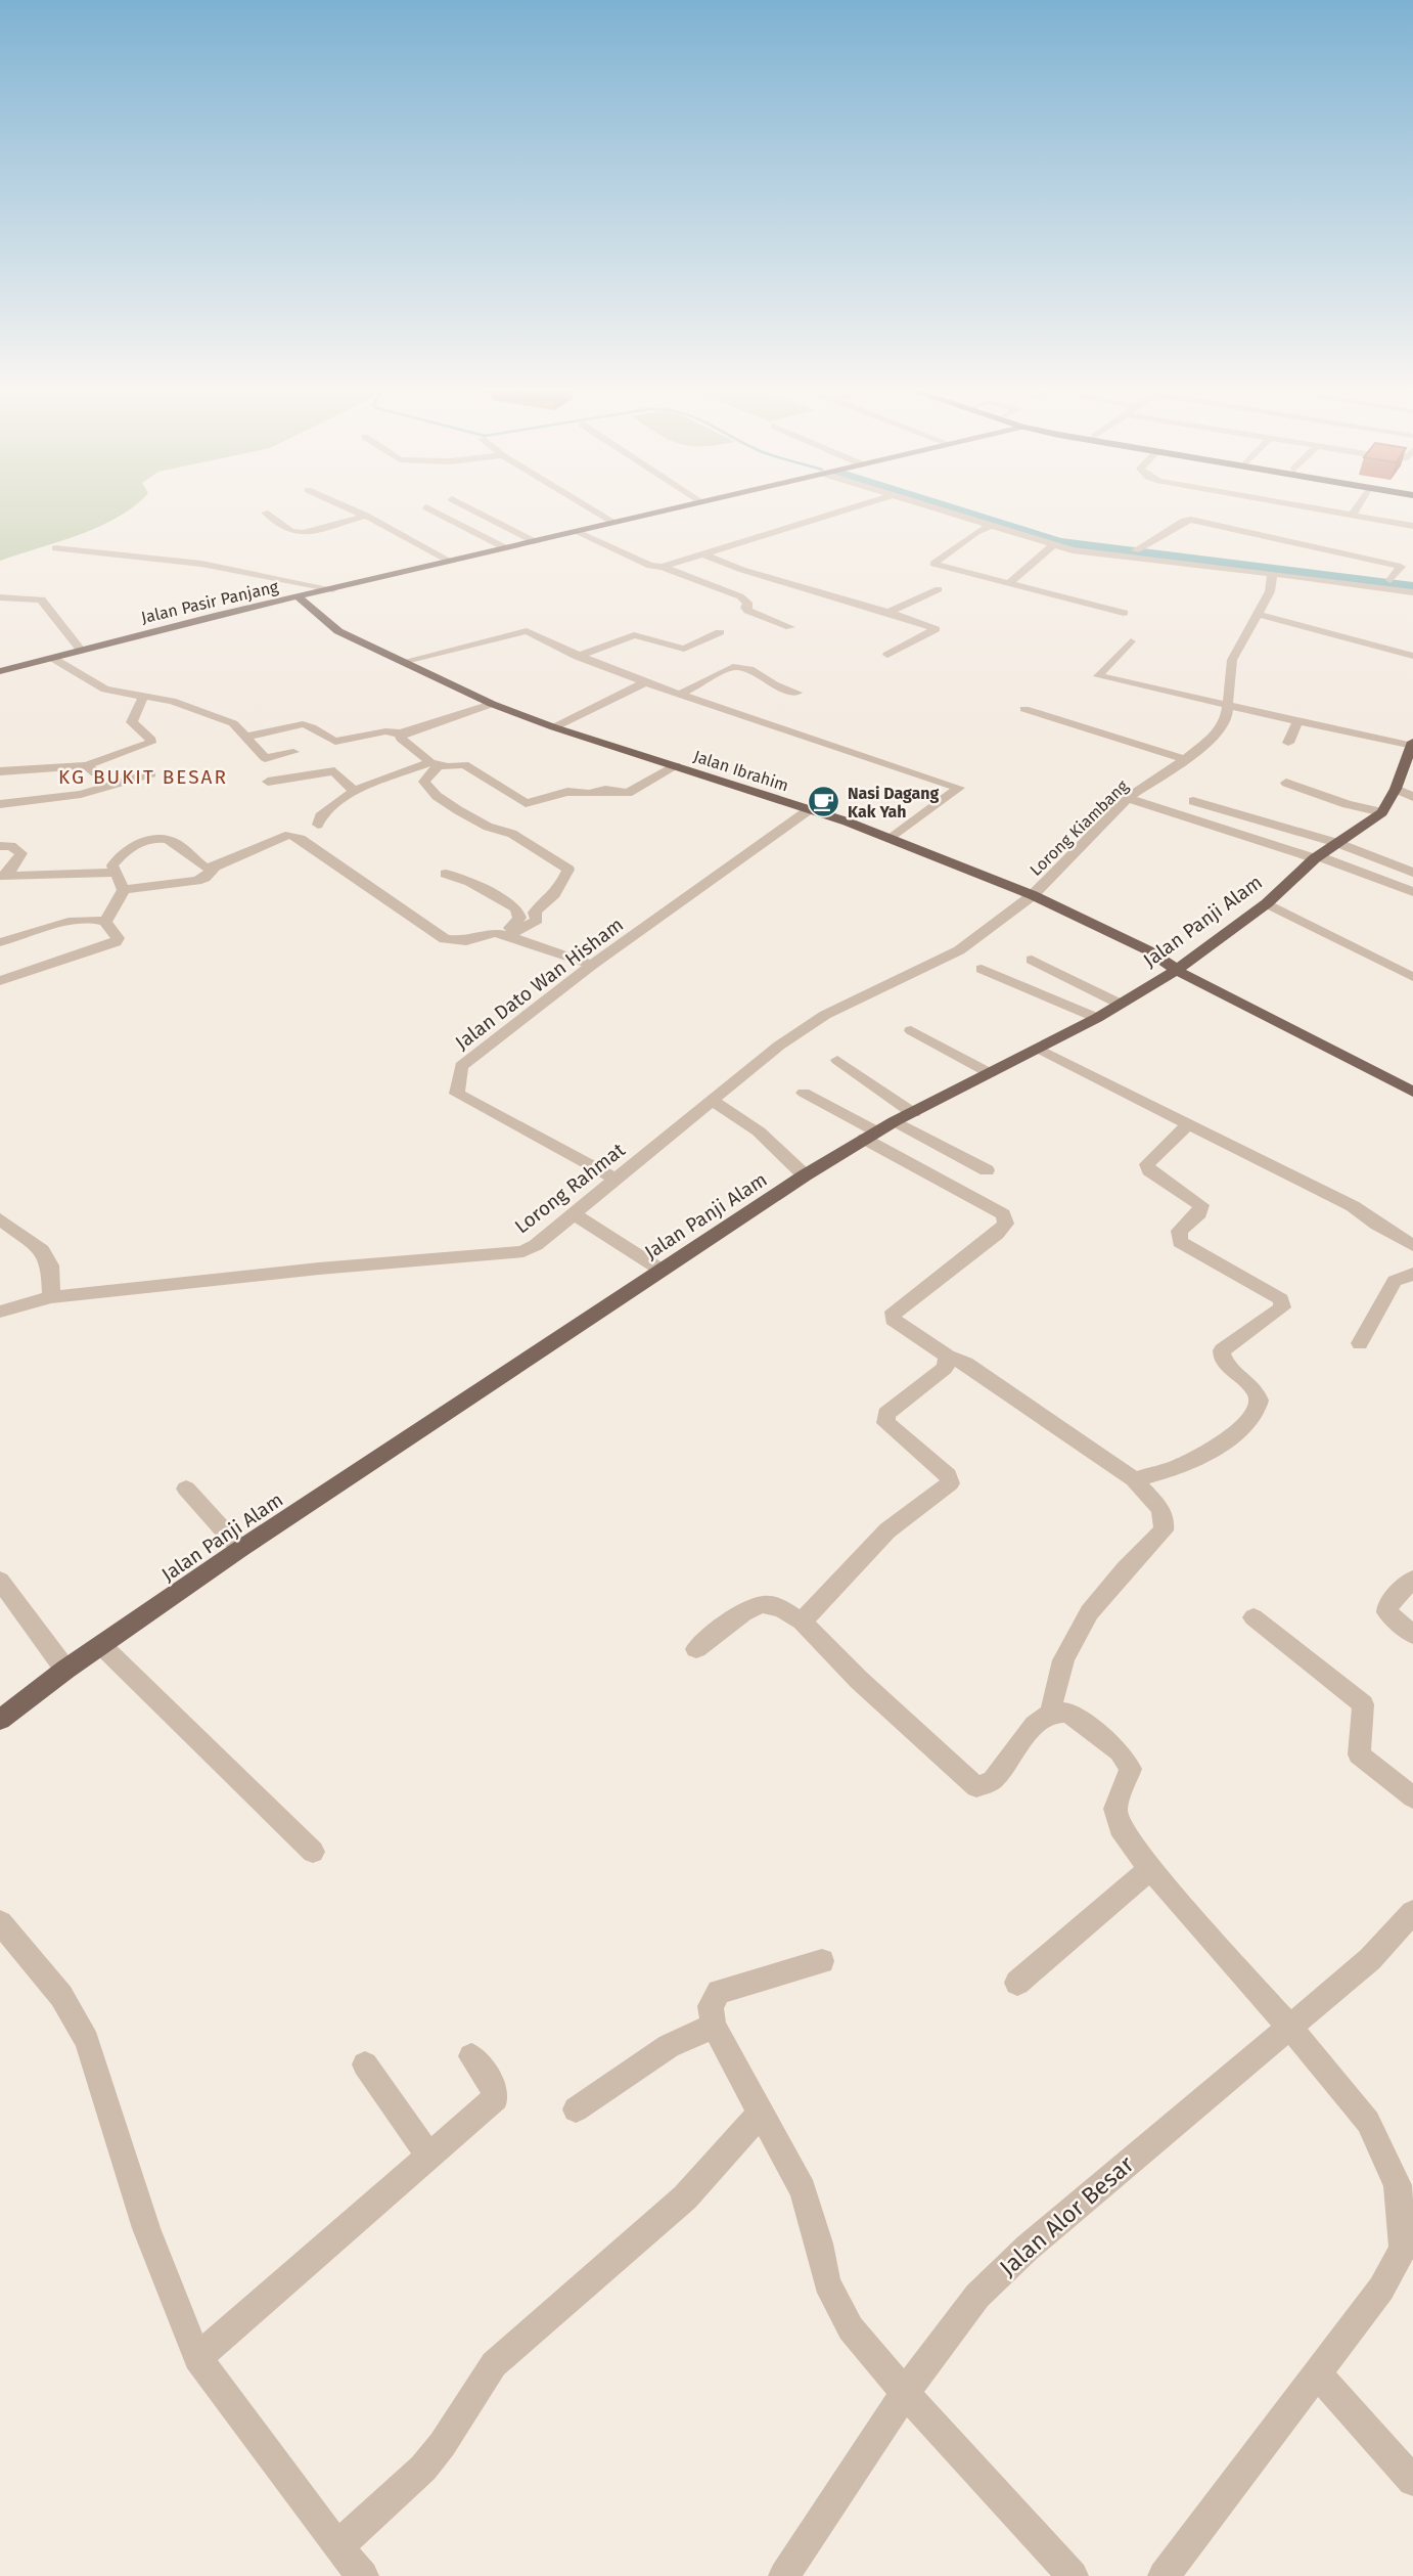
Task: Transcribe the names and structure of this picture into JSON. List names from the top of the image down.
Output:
{
  "streets": {
    "main road": ["Jalan Pasir Panjang", "Jalan Ibrahim", "Jalan Panji Alam"],
    "street": [
      "Lorong Kiambang",
      "Jalan Dato Wan Hisham",
      "Lorong Rahmat",
      "Jalan Alor Besar"
    ]
  },
  "crossings": [
    ["Jalan Pasir Panjang", "Jalan Ibrahim"],
    ["Jalan Ibrahim", "Lorong Kiambang"],
    ["Jalan Ibrahim", "Jalan Panji Alam"],
    ["Jalan Ibrahim", "Jalan Dato Wan Hisham"],
    ["Jalan Ibrahim", "Lorong Rahmat"],
    ["Lorong Kiambang", "Lorong Rahmat"],
    ["Jalan Dato Wan Hisham", "Lorong Rahmat"]
  ],
  "districts": ["KG BUKIT BESAR"],
  "places": {
    "cafe": ["Nasi Dagang Kak Yah"]
  }
}
